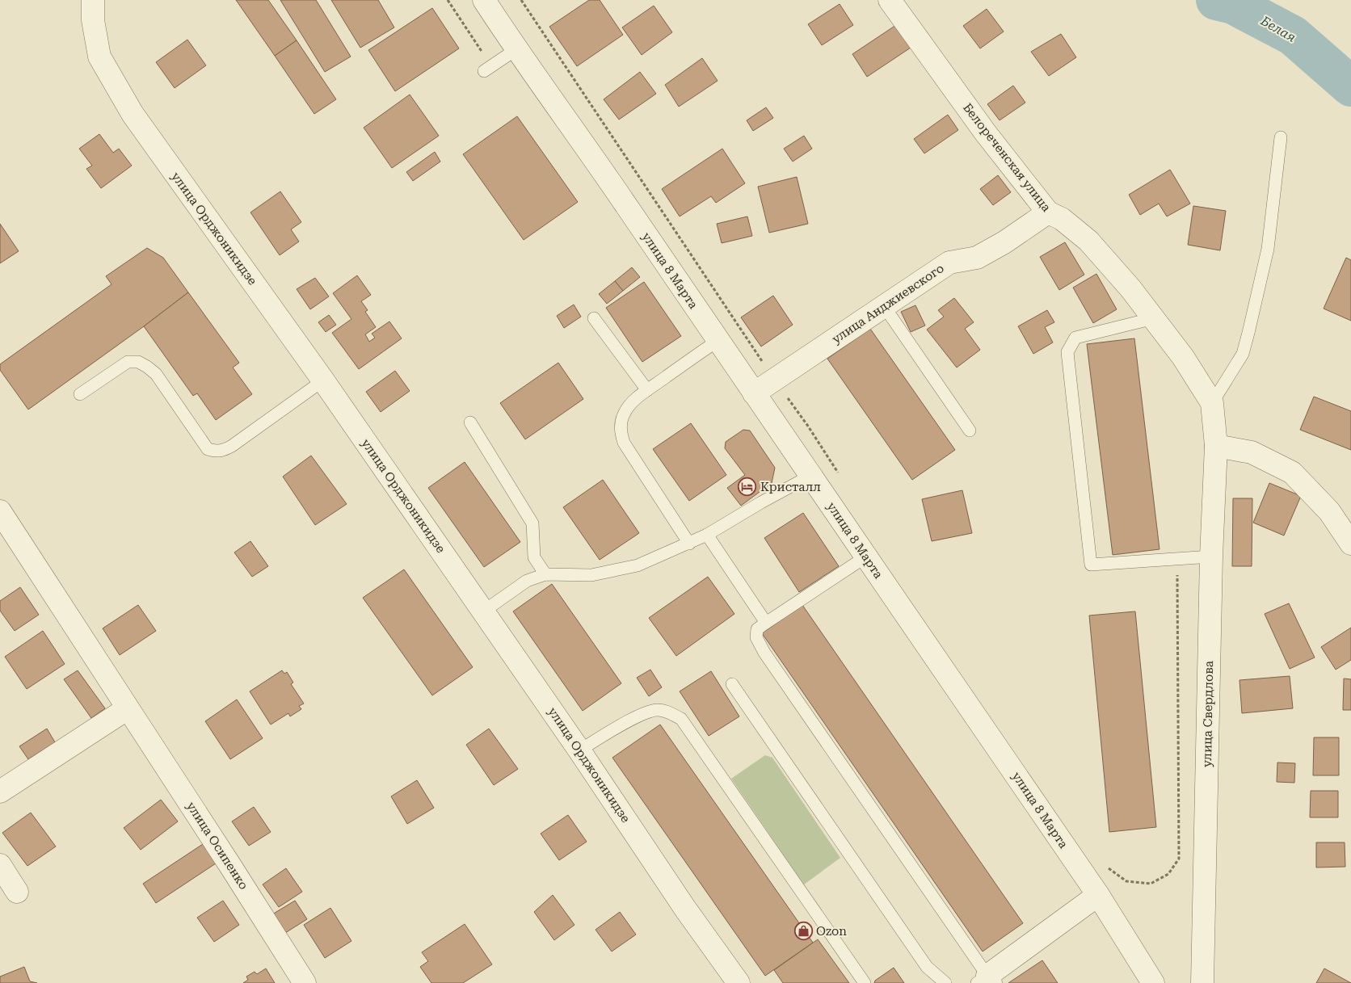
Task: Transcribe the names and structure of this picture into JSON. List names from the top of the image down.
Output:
{
  "streets": {
    "street": [
      "Белореченская улица",
      "улица Орджоникидзе",
      "улица 8 Марта",
      "улица Анджиевского",
      "улица Свердлова",
      "улица Осипенко"
    ]
  },
  "crossings": [
    ["Белореченская улица", "улица Анджиевского"],
    ["Белореченская улица", "улица Свердлова"],
    ["улица 8 Марта", "улица Анджиевского"]
  ],
  "water": ["Белая"],
  "places": {
    "hotel": ["Кристалл"],
    "shop": ["Ozon"]
  }
}
